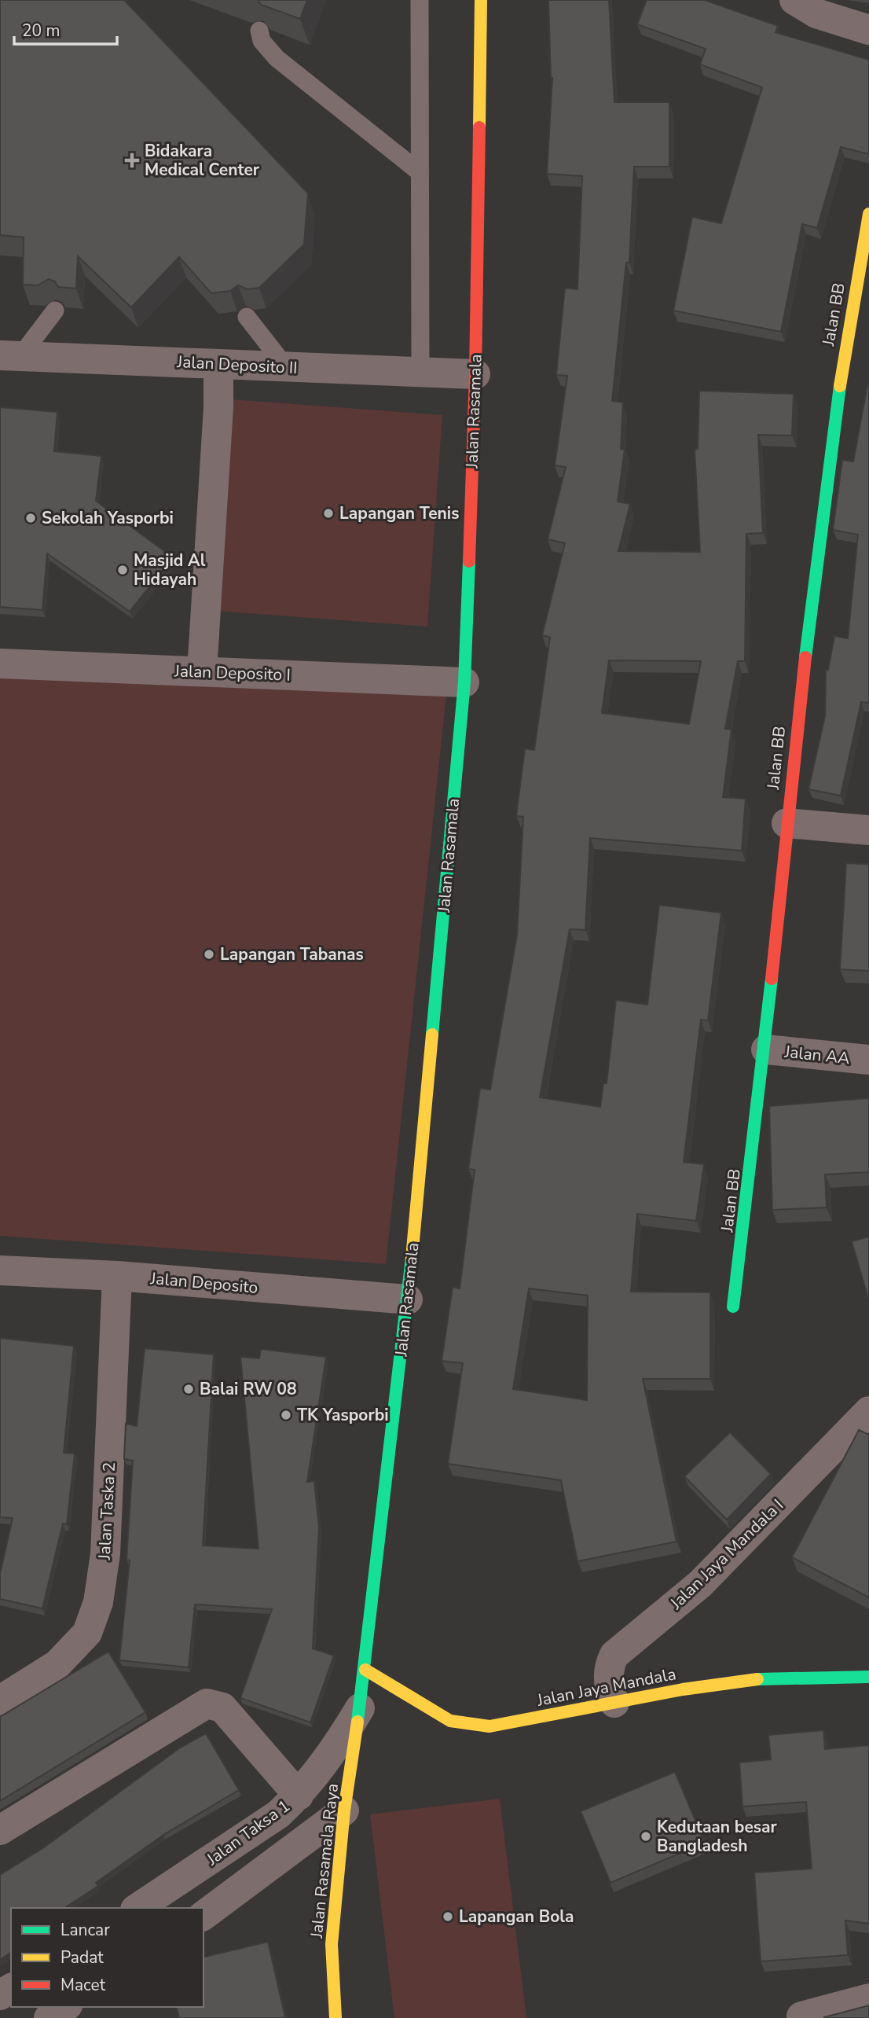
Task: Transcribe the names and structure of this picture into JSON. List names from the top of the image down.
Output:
{
  "streets": {
    "street": [
      "Jalan BB",
      "Jalan Deposito II",
      "Jalan Rasamala",
      "Jalan Deposito I",
      "Jalan AA",
      "Jalan Deposito",
      "Jalan Taska 2",
      "Jalan Jaya Mandala I",
      "Jalan Jaya Mandala",
      "Jalan Taksa 1",
      "Jalan Rasamala Raya"
    ]
  },
  "crossings": [
    ["Jalan BB", "Jalan AA"],
    ["Jalan Deposito II", "Jalan Rasamala"],
    ["Jalan Rasamala", "Jalan Deposito I"],
    ["Jalan Rasamala", "Jalan Deposito"],
    ["Jalan Rasamala", "Jalan Jaya Mandala"],
    ["Jalan Rasamala", "Jalan Taksa 1"],
    ["Jalan Rasamala", "Jalan Rasamala Raya"],
    ["Jalan Deposito", "Jalan Taska 2"],
    ["Jalan Jaya Mandala I", "Jalan Jaya Mandala"],
    ["Jalan Taksa 1", "Jalan Rasamala Raya"]
  ],
  "places": {
    "health": ["Bidakara Medical Center"],
    "other": [
      "Lapangan Tenis",
      "Sekolah Yasporbi",
      "Masjid Al Hidayah",
      "Lapangan Tabanas",
      "Balai RW 08",
      "TK Yasporbi",
      "Kedutaan besar Bangladesh",
      "Lapangan Bola"
    ]
  },
  "legend": ["Lancar", "Padat", "Macet"],
  "scale_bar": "20 m"
}
